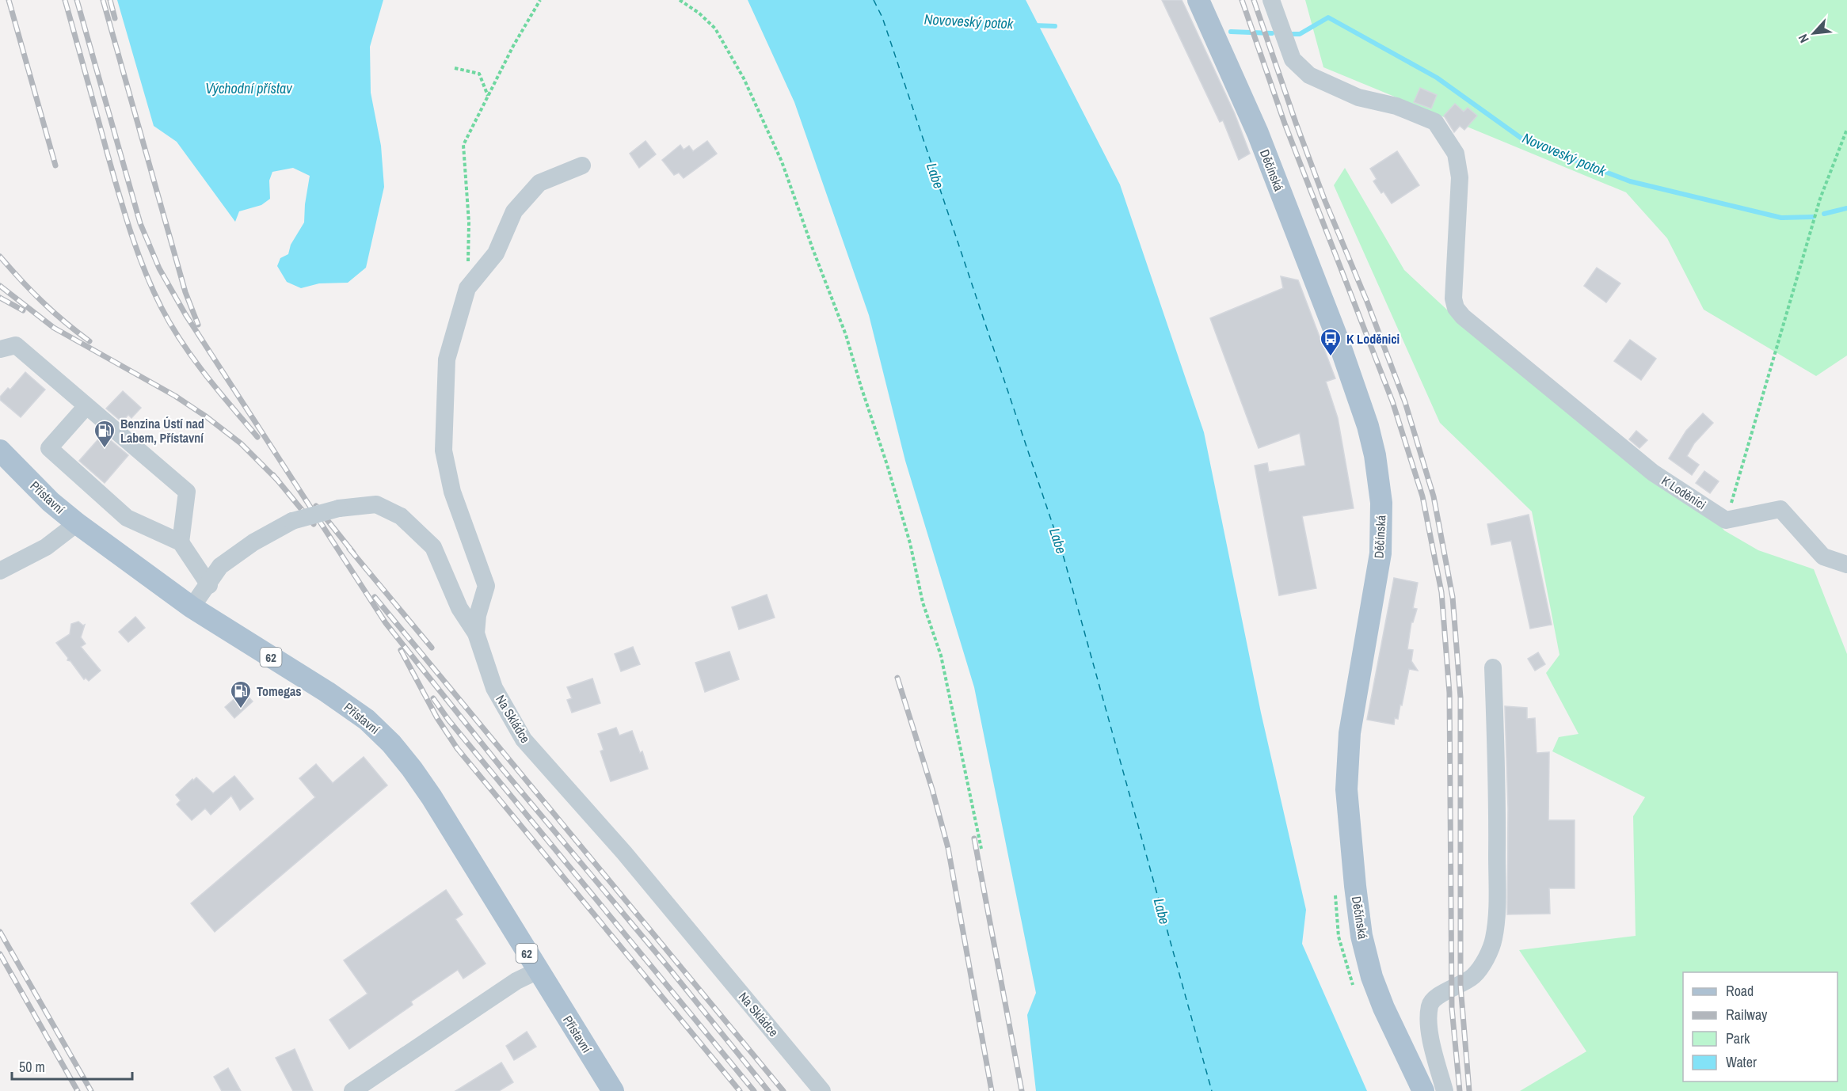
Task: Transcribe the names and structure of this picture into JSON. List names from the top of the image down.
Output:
{
  "streets": {
    "main road": ["Děčínská", "Přístavní", "62"],
    "street": ["K Loděnici", "Na Skládce"]
  },
  "crossings": [
    ["Přístavní", "Na Skládce"]
  ],
  "water": ["Novoveský potok", "Východní přístav", "Labe"],
  "places": {
    "bus stop": ["K Loděnici"],
    "fuel station": ["Benzina Ústí nad Labem, Přístavní", "Tomegas"]
  },
  "legend": [
    "Road",
    "Railway",
    "Park",
    "Water"
  ],
  "scale_bar": "50 m",
  "north": "bottom left"
}
